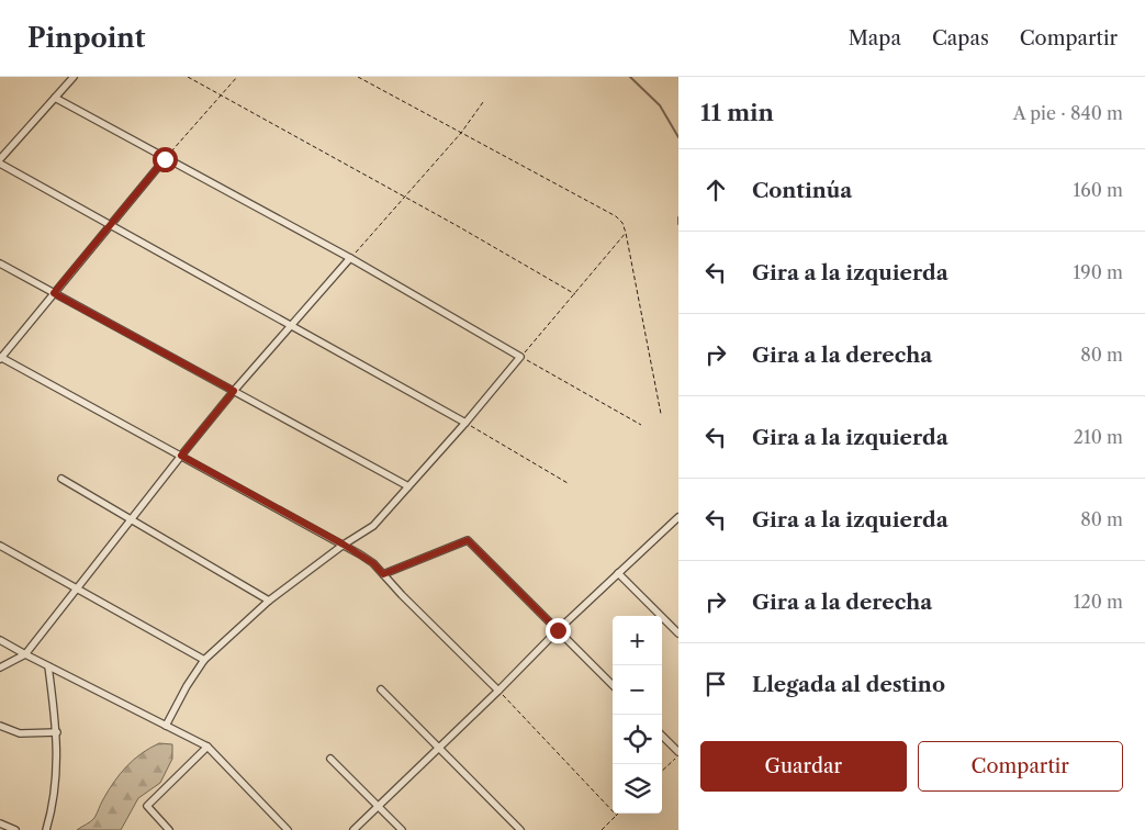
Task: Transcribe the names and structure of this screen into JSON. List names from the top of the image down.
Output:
{
  "page": {
    "header": "Pinpoint",
    "nav": ["Mapa", "Capas", "Compartir"],
    "heading": ["11 min", "A pie · 840 m"],
    "list": [
      ["Continúa", "160 m"],
      ["Gira a la izquierda", "190 m"],
      ["Gira a la derecha", "80 m"],
      ["Gira a la izquierda", "210 m"],
      ["Gira a la izquierda", "80 m"],
      ["Gira a la derecha", "120 m"],
      "Llegada al destino"
    ],
    "map_buttons": ["+", "−"],
    "buttons": ["Guardar", "Compartir"]
  }
}
